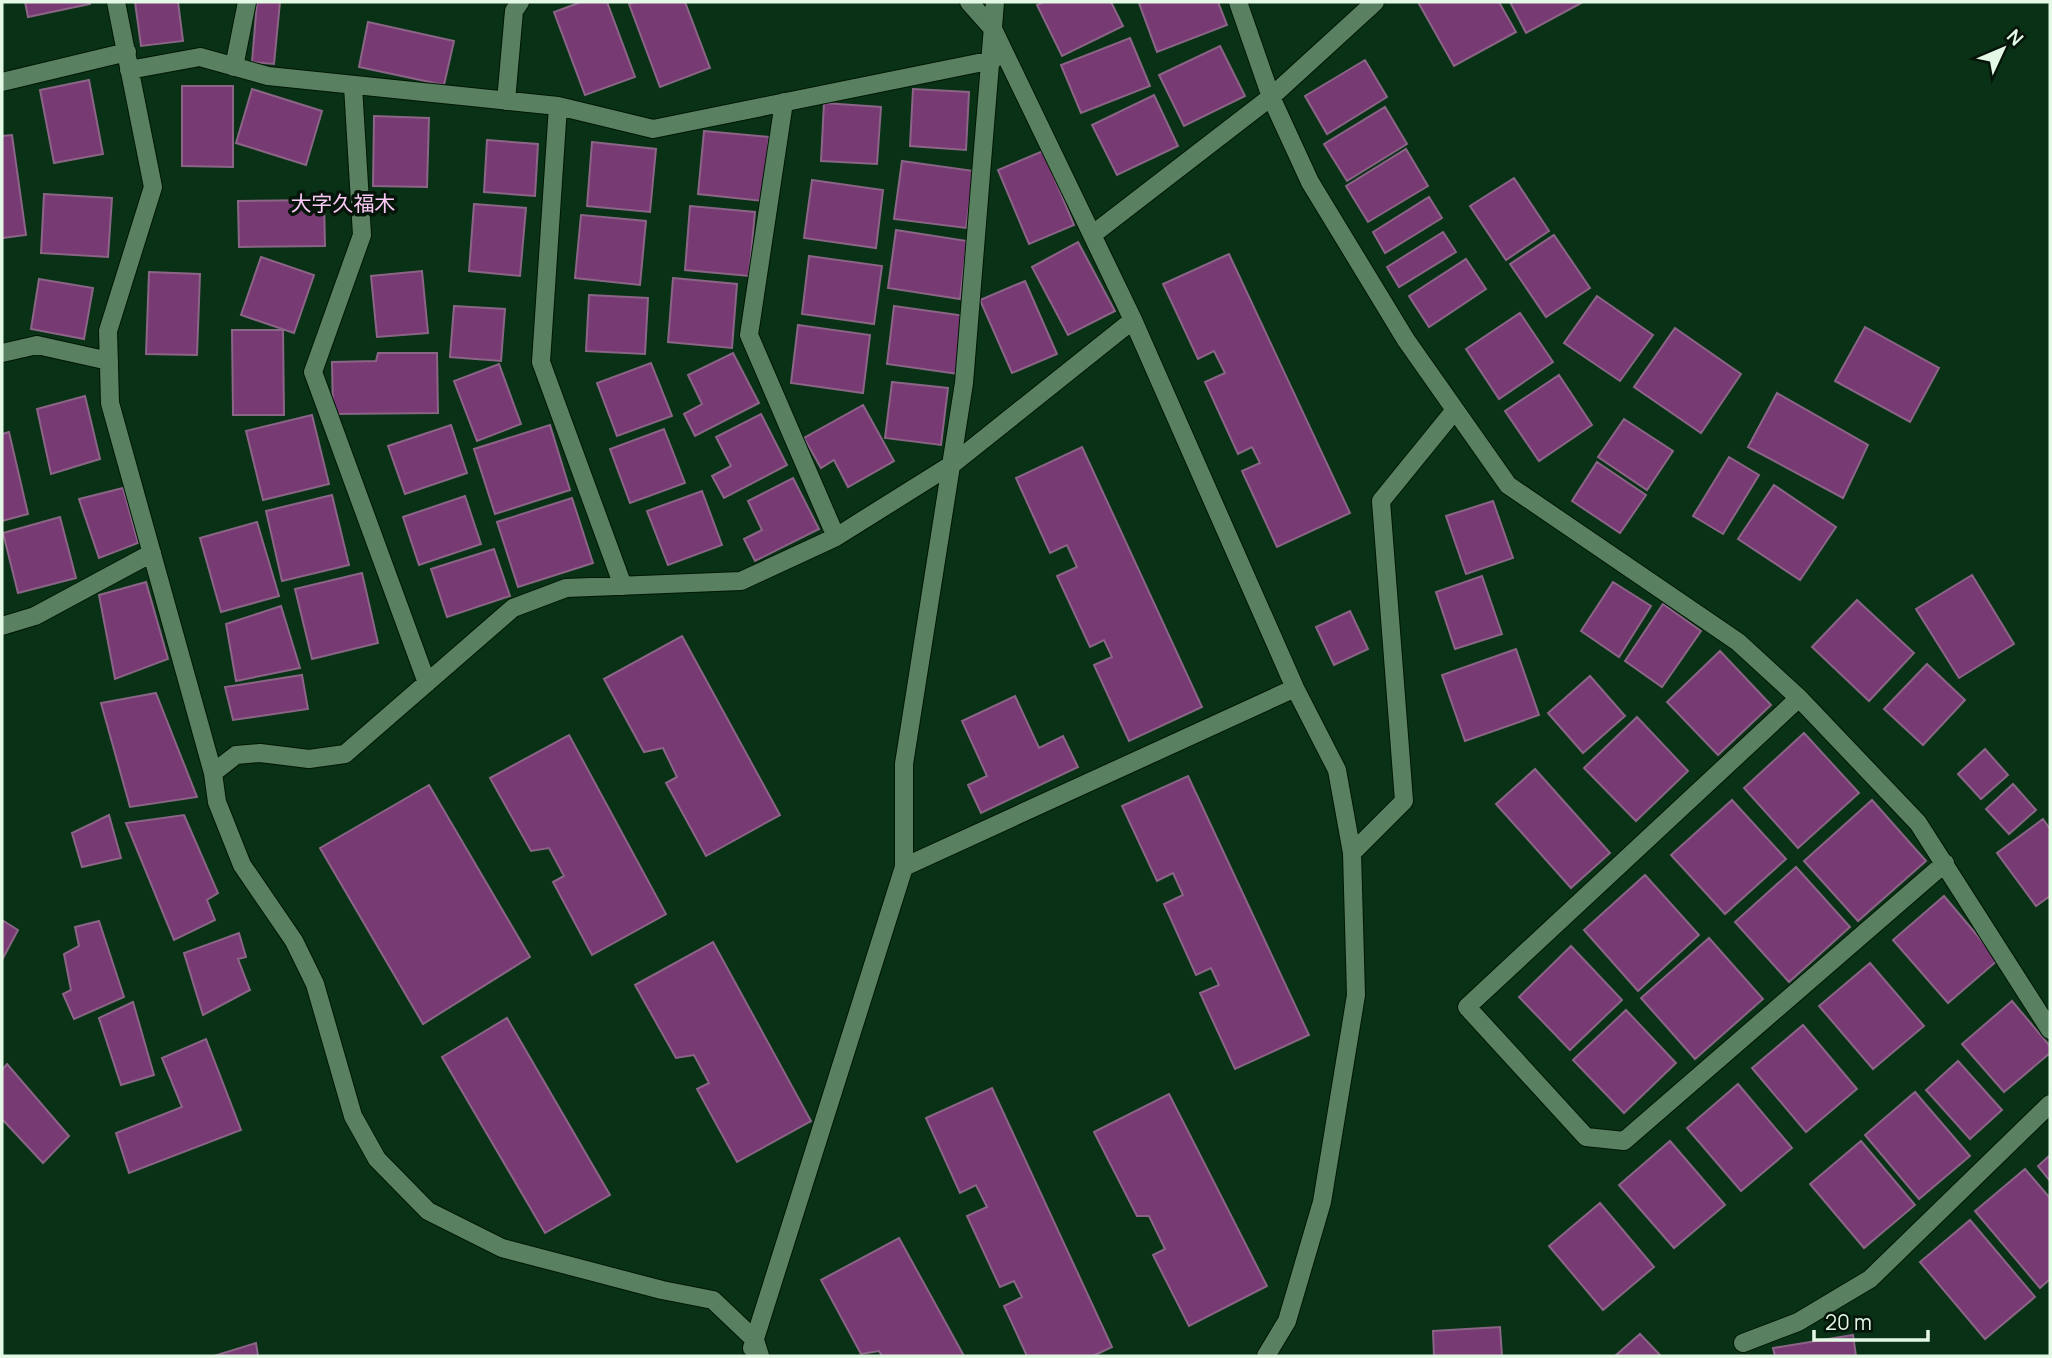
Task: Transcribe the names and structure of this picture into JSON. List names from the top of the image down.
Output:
{
  "districts": ["大字久福木"],
  "scale_bar": "20 m",
  "north": "top right"
}
